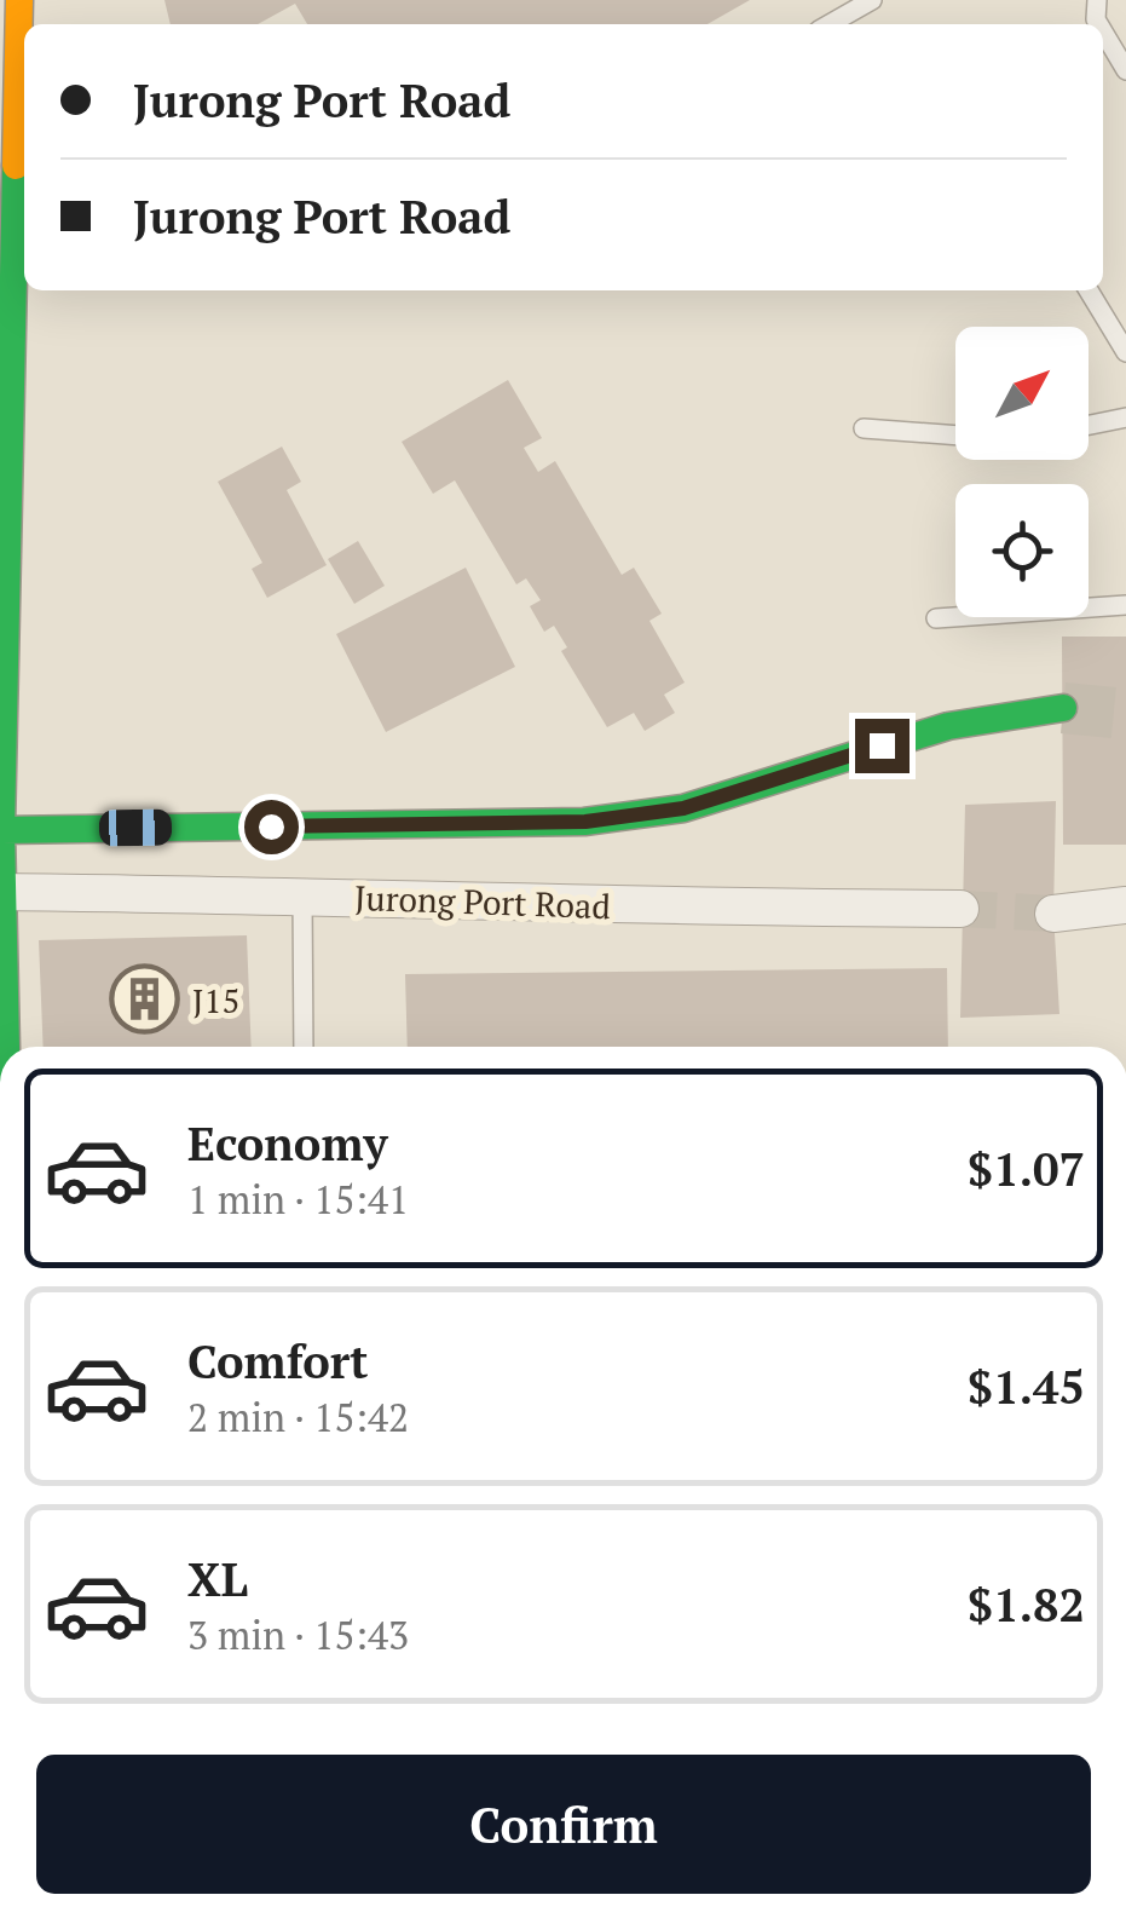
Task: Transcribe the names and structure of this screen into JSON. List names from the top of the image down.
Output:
{
  "streets": {
    "street": ["Jurong Port Road"]
  },
  "places": {
    "building": ["J15"]
  },
  "north": "top right",
  "page": {
    "banner": ["Jurong Port Road", "Jurong Port Road"],
    "list": [
      {
        "name": "Economy",
        "note": "1 min · 15:41",
        "value": "$1.07"
      },
      {
        "name": "Comfort",
        "note": "2 min · 15:42",
        "value": "$1.45"
      },
      {
        "name": "XL",
        "note": "3 min · 15:43",
        "value": "$1.82"
      }
    ],
    "buttons": "Confirm"
  }
}
